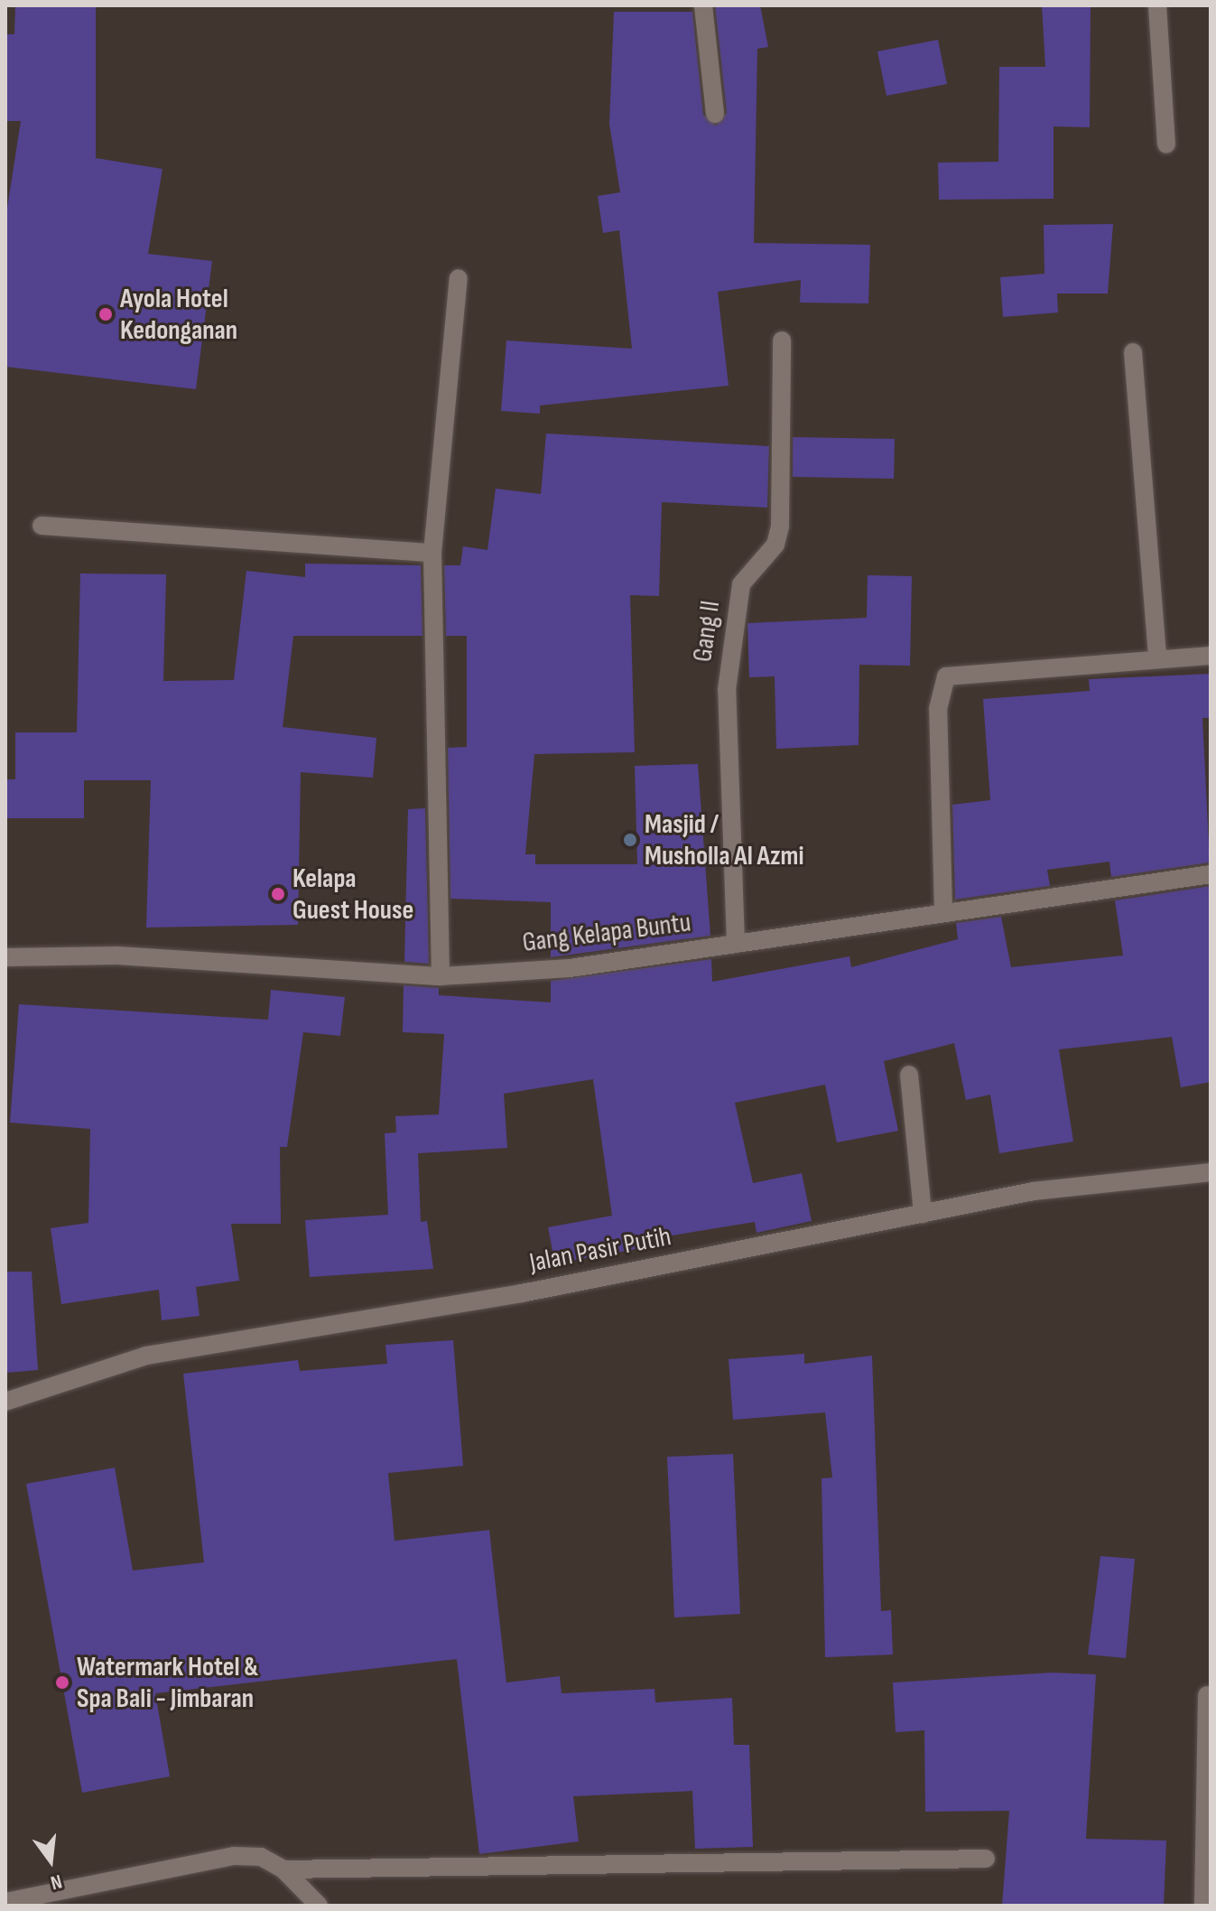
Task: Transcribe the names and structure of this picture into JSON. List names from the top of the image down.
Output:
{
  "streets": {
    "street": ["Gang II", "Gang Kelapa Buntu", "Jalan Pasir Putih"]
  },
  "crossings": [
    ["Gang II", "Gang Kelapa Buntu"]
  ],
  "places": [
    "Ayola Hotel Kedonganan",
    "Masjid / Musholla Al Azmi",
    "Kelapa Guest House",
    "Watermark Hotel & Spa Bali - Jimbaran"
  ],
  "north": "bottom"
}
